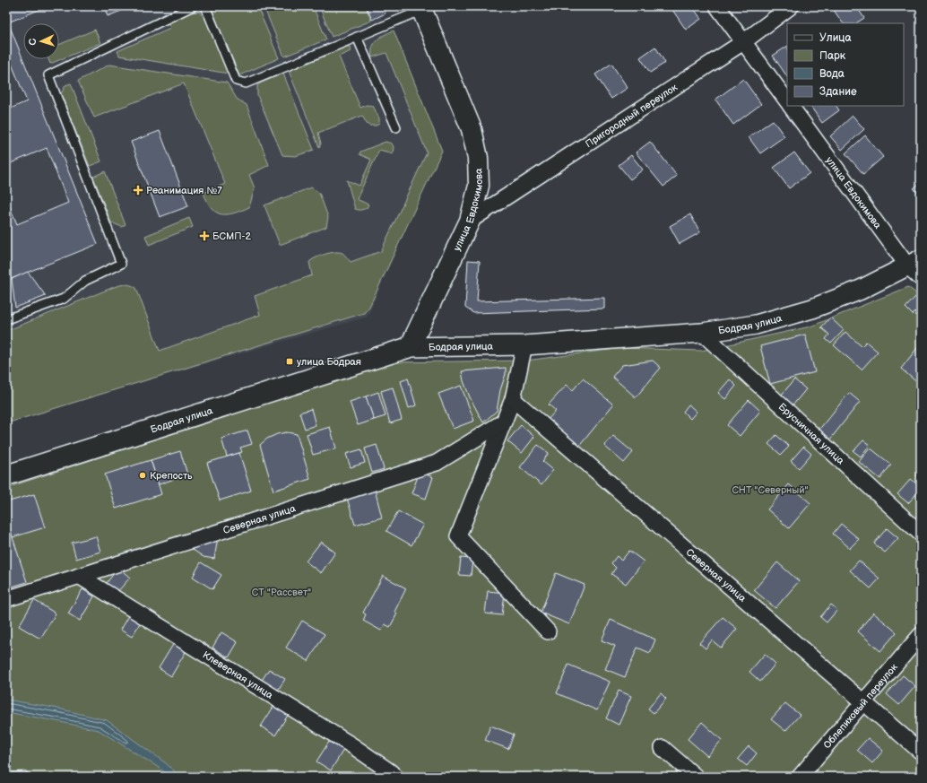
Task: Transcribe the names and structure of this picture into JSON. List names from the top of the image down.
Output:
{
  "streets": {
    "main road": ["улица Евдокимова", "Бодрая улица"],
    "street": [
      "Пригородный переулок",
      "Брусничная улица",
      "Северная улица",
      "Клеверная улица",
      "Облепиховый переулок"
    ]
  },
  "crossings": [
    ["Пригородный переулок", "улица Евдокимова"],
    ["улица Евдокимова", "Бодрая улица"],
    ["Бодрая улица", "Брусничная улица"],
    ["Северная улица", "Клеверная улица"],
    ["Северная улица", "Облепиховый переулок"]
  ],
  "parks": ["СНТ \"Северный\"", "СТ \"Рассвет\""],
  "places": {
    "health": ["Реанимация №7", "БСМП-2"],
    "transit": ["улица Бодрая"],
    "other": ["Крепость"]
  },
  "legend": [
    "Улица",
    "Парк",
    "Вода",
    "Здание"
  ],
  "north": "left"
}
